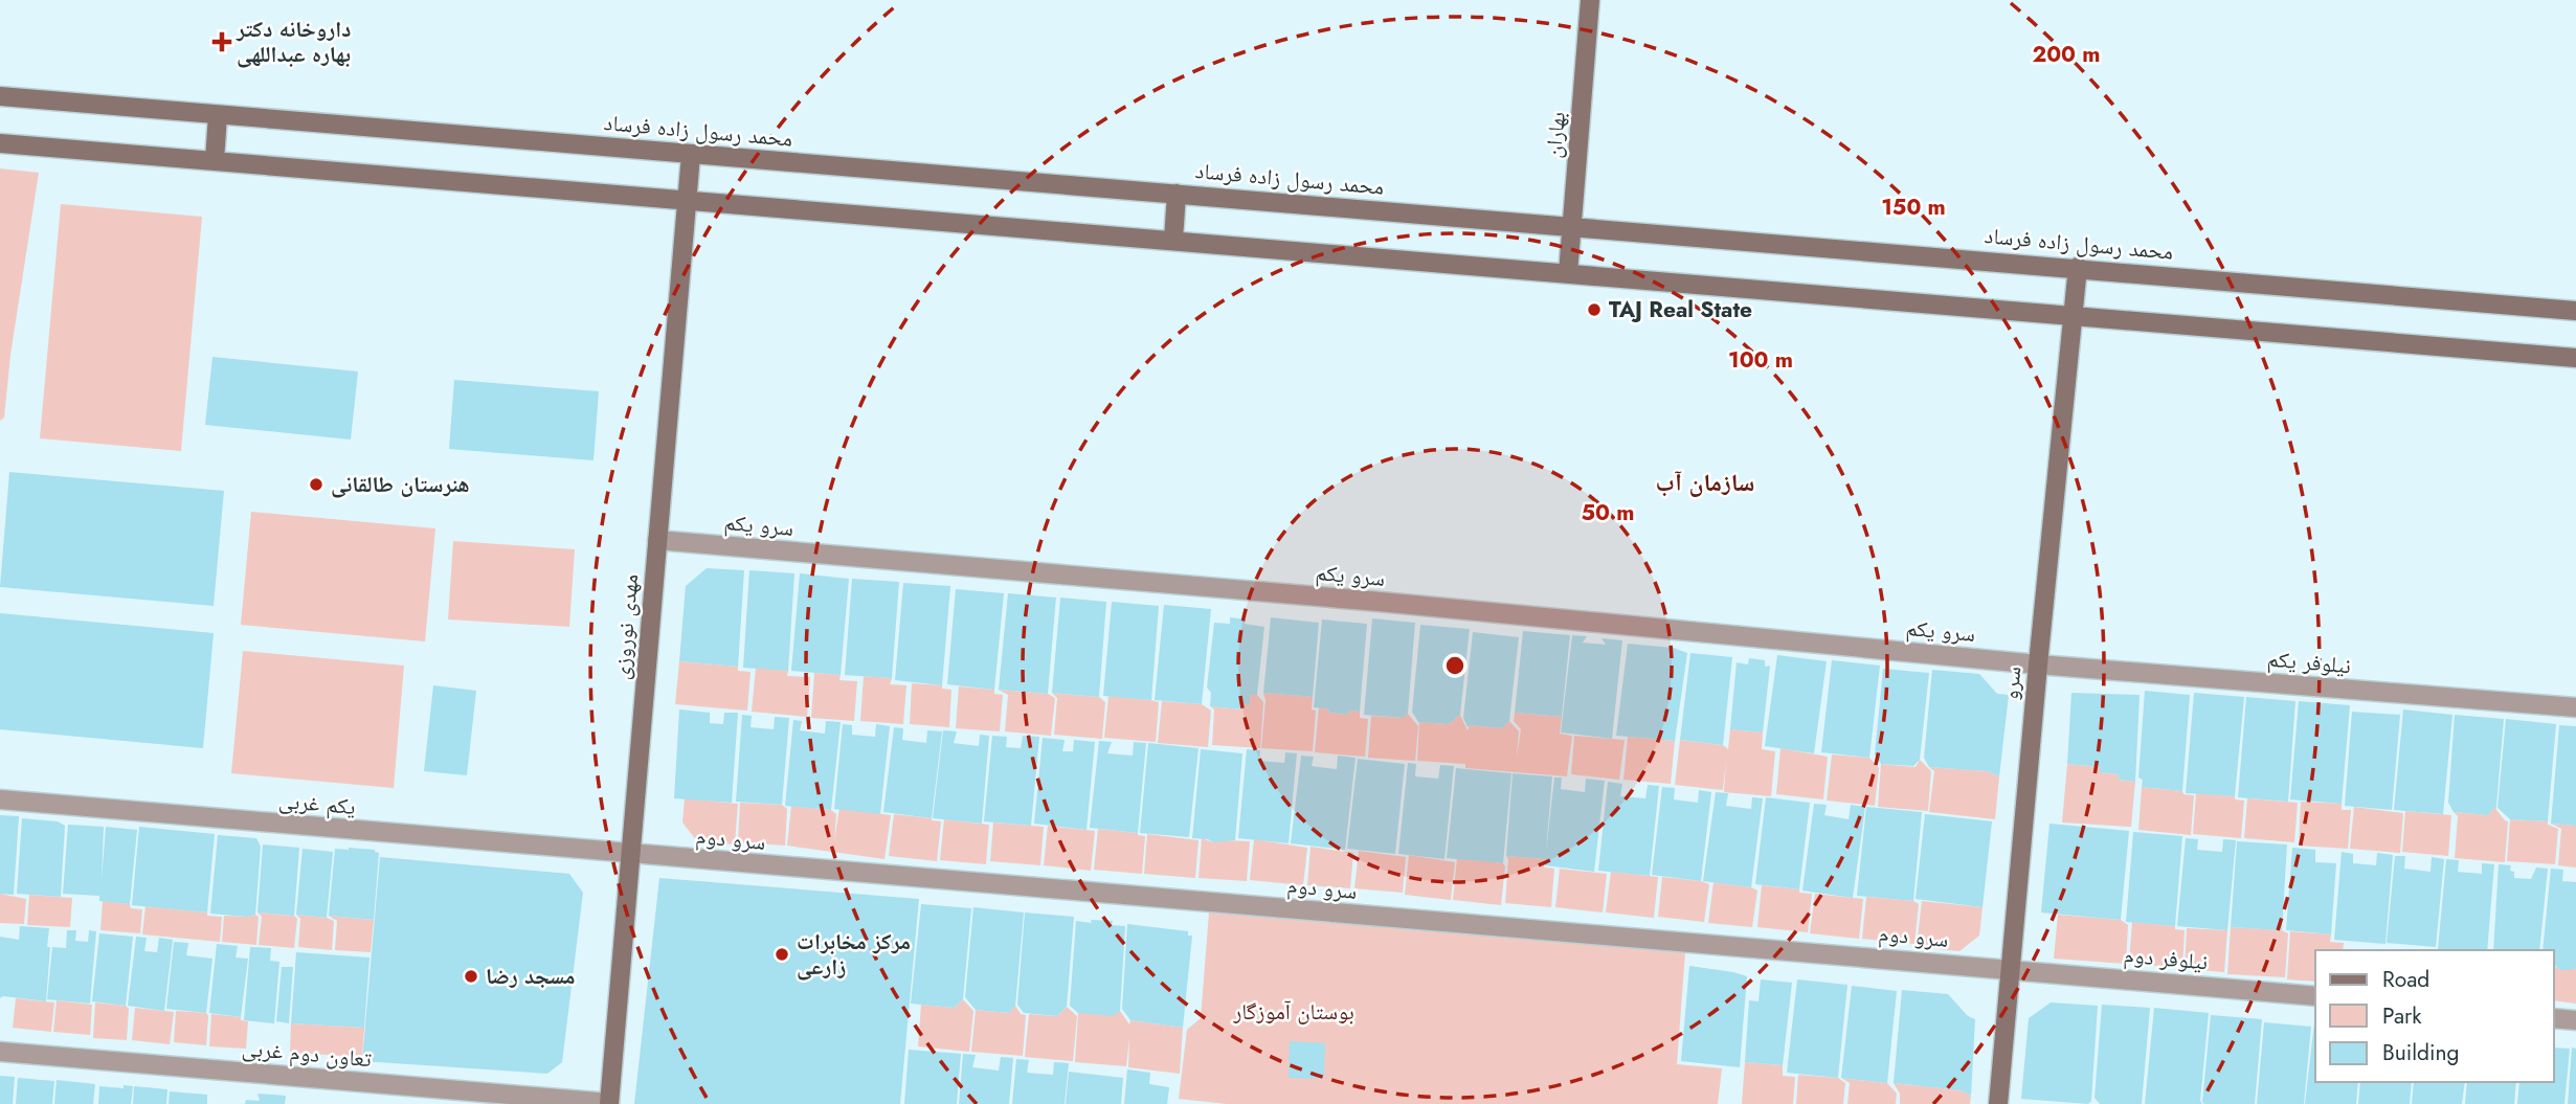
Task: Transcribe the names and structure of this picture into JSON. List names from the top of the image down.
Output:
{
  "streets": {
    "street": [
      "محمد رسول زاده فرساد",
      "بهاران",
      "سرو یکم",
      "مهدی نوروزی",
      "نیلوفر یکم",
      "سرو",
      "یکم غربی",
      "سرو دوم",
      "نیلوفر دوم",
      "تعاون دوم غربی"
    ]
  },
  "crossings": [
    ["محمد رسول زاده فرساد", "بهاران"],
    ["محمد رسول زاده فرساد", "مهدی نوروزی"],
    ["محمد رسول زاده فرساد", "سرو"],
    ["سرو یکم", "مهدی نوروزی"],
    ["سرو یکم", "نیلوفر یکم"],
    ["سرو یکم", "سرو"],
    ["مهدی نوروزی", "یکم غربی"],
    ["مهدی نوروزی", "سرو دوم"],
    ["مهدی نوروزی", "تعاون دوم غربی"],
    ["نیلوفر یکم", "سرو"],
    ["سرو", "سرو دوم"],
    ["سرو", "نیلوفر دوم"],
    ["یکم غربی", "سرو دوم"],
    ["سرو دوم", "نیلوفر دوم"]
  ],
  "districts": ["سازمان آب"],
  "parks": ["بوستان آموزگار"],
  "places": {
    "health": ["داروخانه دکتر بهاره عبداللهی"],
    "other": [
      "TAJ Real State",
      "هنرستان طالقانی",
      "مرکز مخابرات زارعی",
      "مسجد رضا"
    ]
  },
  "legend": ["Road", "Park", "Building"],
  "rings": [
    "200 m",
    "150 m",
    "100 m",
    "50 m"
  ]
}
